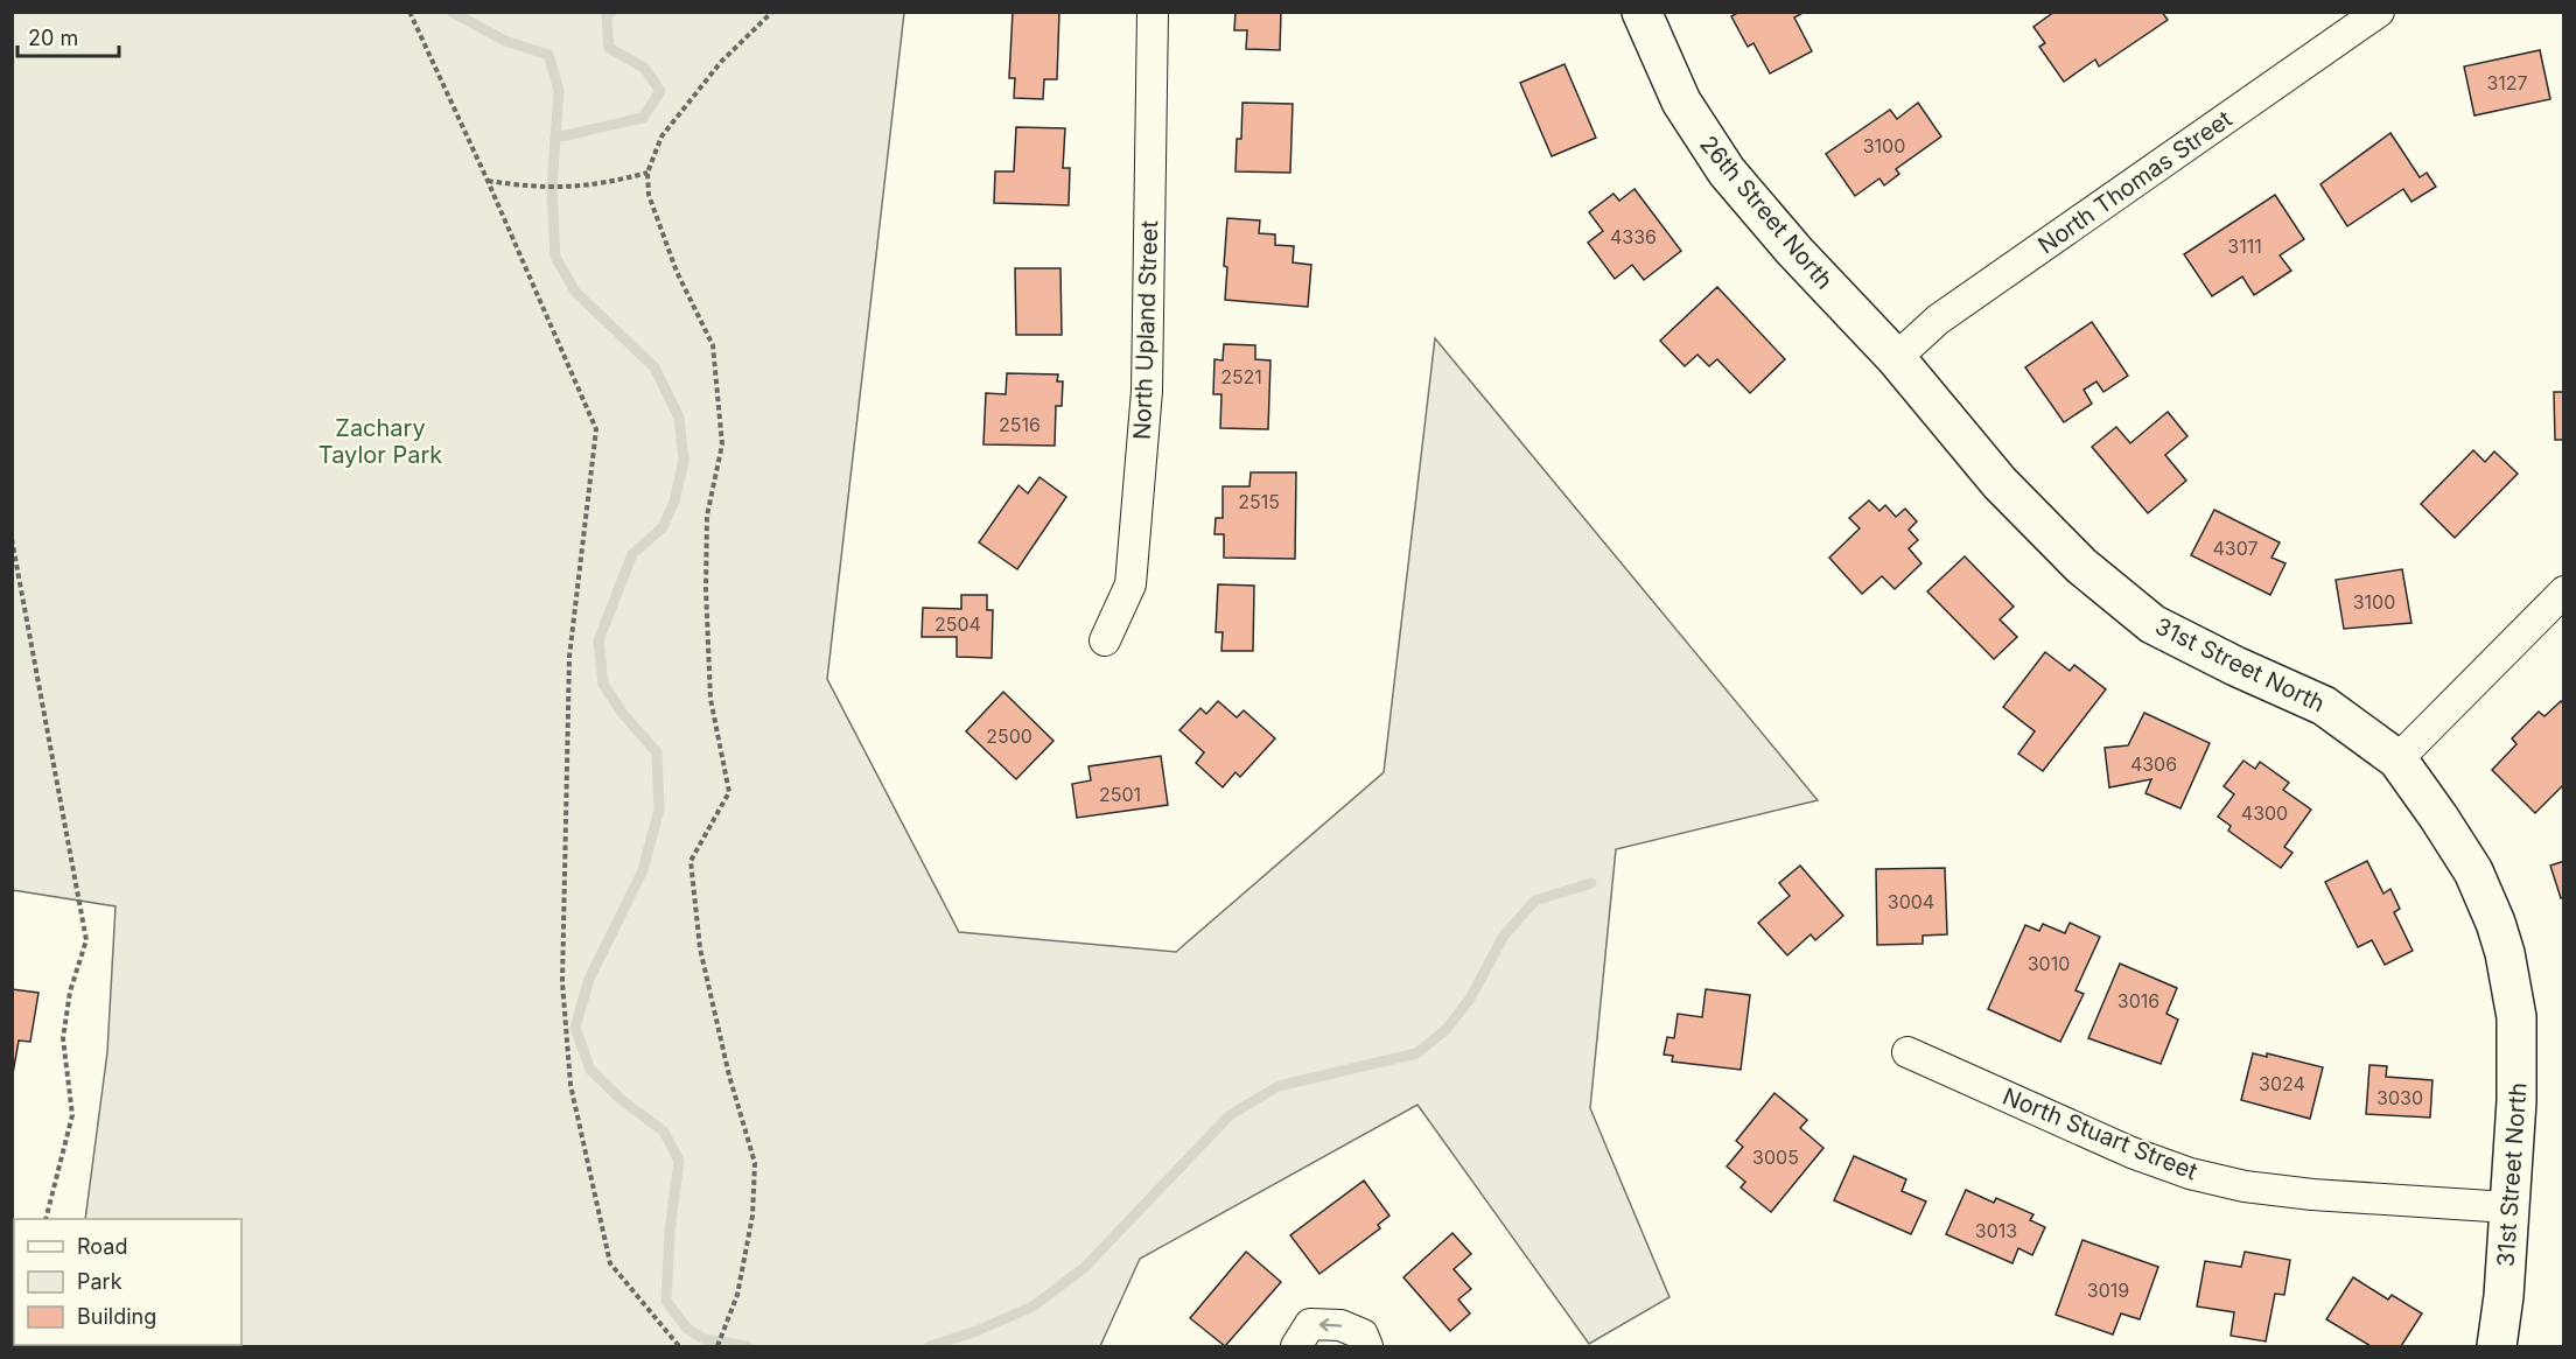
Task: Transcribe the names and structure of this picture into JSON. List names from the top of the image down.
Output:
{
  "streets": {
    "street": [
      "North Thomas Street",
      "26th Street North",
      "North Upland Street",
      "31st Street North",
      "North Stuart Street"
    ]
  },
  "crossings": [
    ["North Thomas Street", "26th Street North"],
    ["North Thomas Street", "31st Street North"],
    ["26th Street North", "31st Street North"],
    ["31st Street North", "North Stuart Street"]
  ],
  "parks": ["Zachary Taylor Park"],
  "house_numbers": [
    "3127",
    "3100",
    "4336",
    "3111",
    "2521",
    "2516",
    "2515",
    "4307",
    "3100",
    "2504",
    "2500",
    "4306",
    "2501",
    "4300",
    "3004",
    "3010",
    "3016",
    "3024",
    "3030",
    "3005",
    "3013",
    "3019"
  ],
  "legend": ["Road", "Park", "Building"],
  "scale_bar": "20 m"
}
